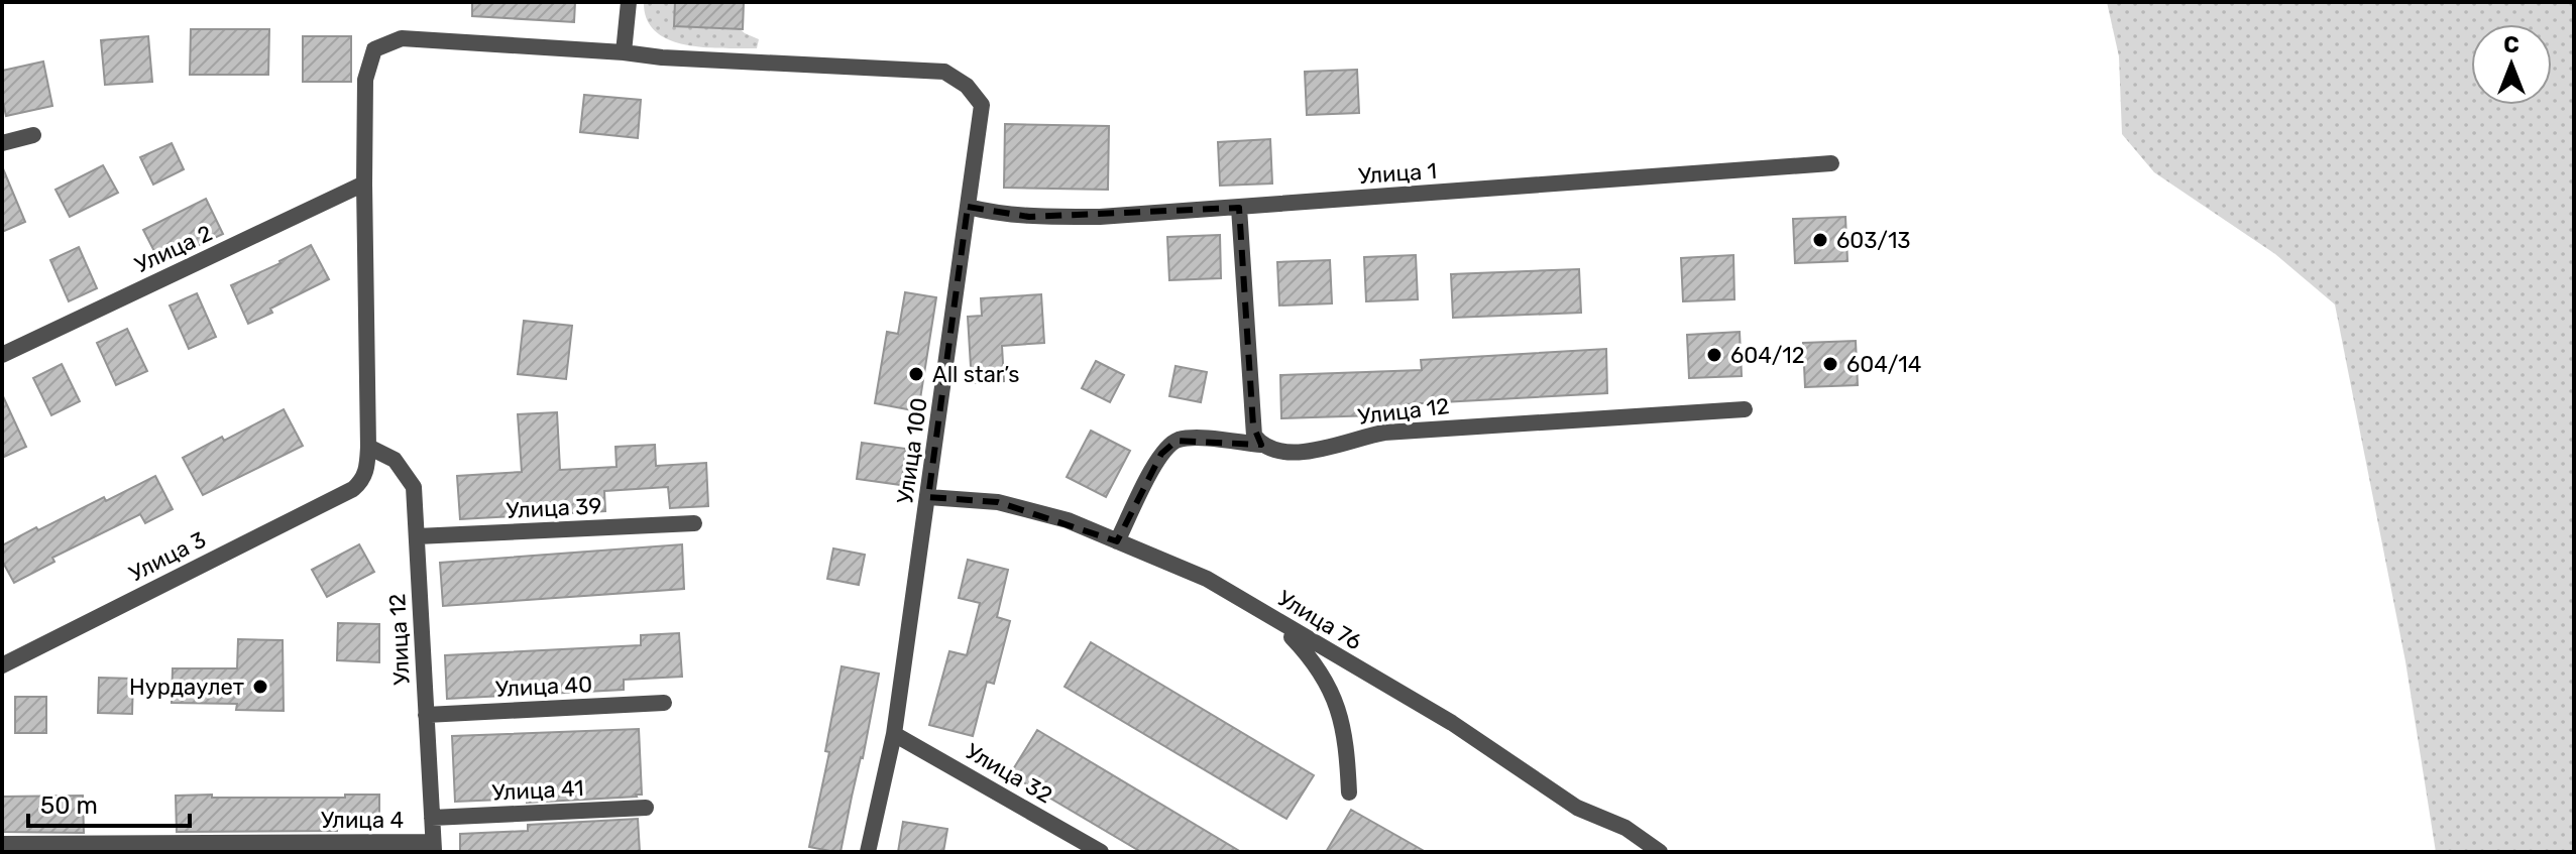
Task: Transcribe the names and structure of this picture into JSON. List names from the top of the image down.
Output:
{
  "streets": {
    "street": [
      "Улица 1",
      "Улица 2",
      "Улица 12",
      "Улица 100",
      "Улица 39",
      "Улица 3",
      "Улица 76",
      "Улица 40",
      "Улица 32",
      "Улица 41",
      "Улица 4"
    ]
  },
  "crossings": [
    ["Улица 1", "Улица 100"],
    ["Улица 12", "Улица 39"],
    ["Улица 12", "Улица 3"],
    ["Улица 12", "Улица 76"],
    ["Улица 12", "Улица 40"],
    ["Улица 12", "Улица 41"],
    ["Улица 12", "Улица 4"],
    ["Улица 100", "Улица 76"],
    ["Улица 100", "Улица 32"]
  ],
  "places": [
    "603/13",
    "604/12",
    "604/14",
    "All star’s",
    "Нурдаулет"
  ],
  "scale_bar": "50 m",
  "north": "top"
}
